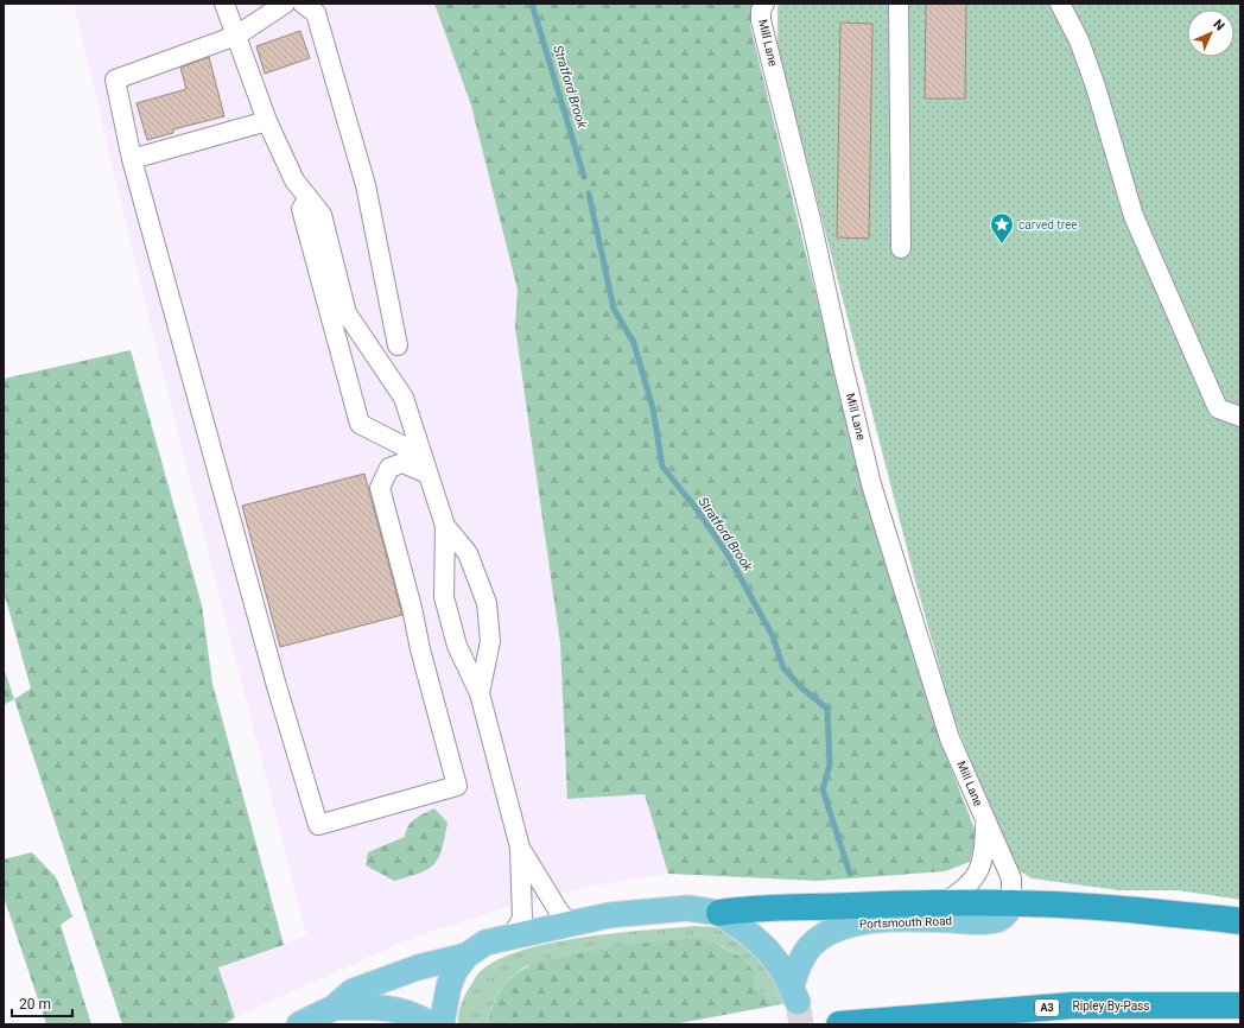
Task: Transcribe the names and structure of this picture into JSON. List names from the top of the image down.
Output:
{
  "streets": {
    "highway": ["Ripley By-Pass", "A3"],
    "main road": ["Portsmouth Road"],
    "street": ["Mill Lane"]
  },
  "crossings": [
    ["Mill Lane", "Portsmouth Road"]
  ],
  "water": ["Stratford Brook"],
  "places": {
    "place": ["carved tree"]
  },
  "scale_bar": "20 m",
  "north": "top right"
}
